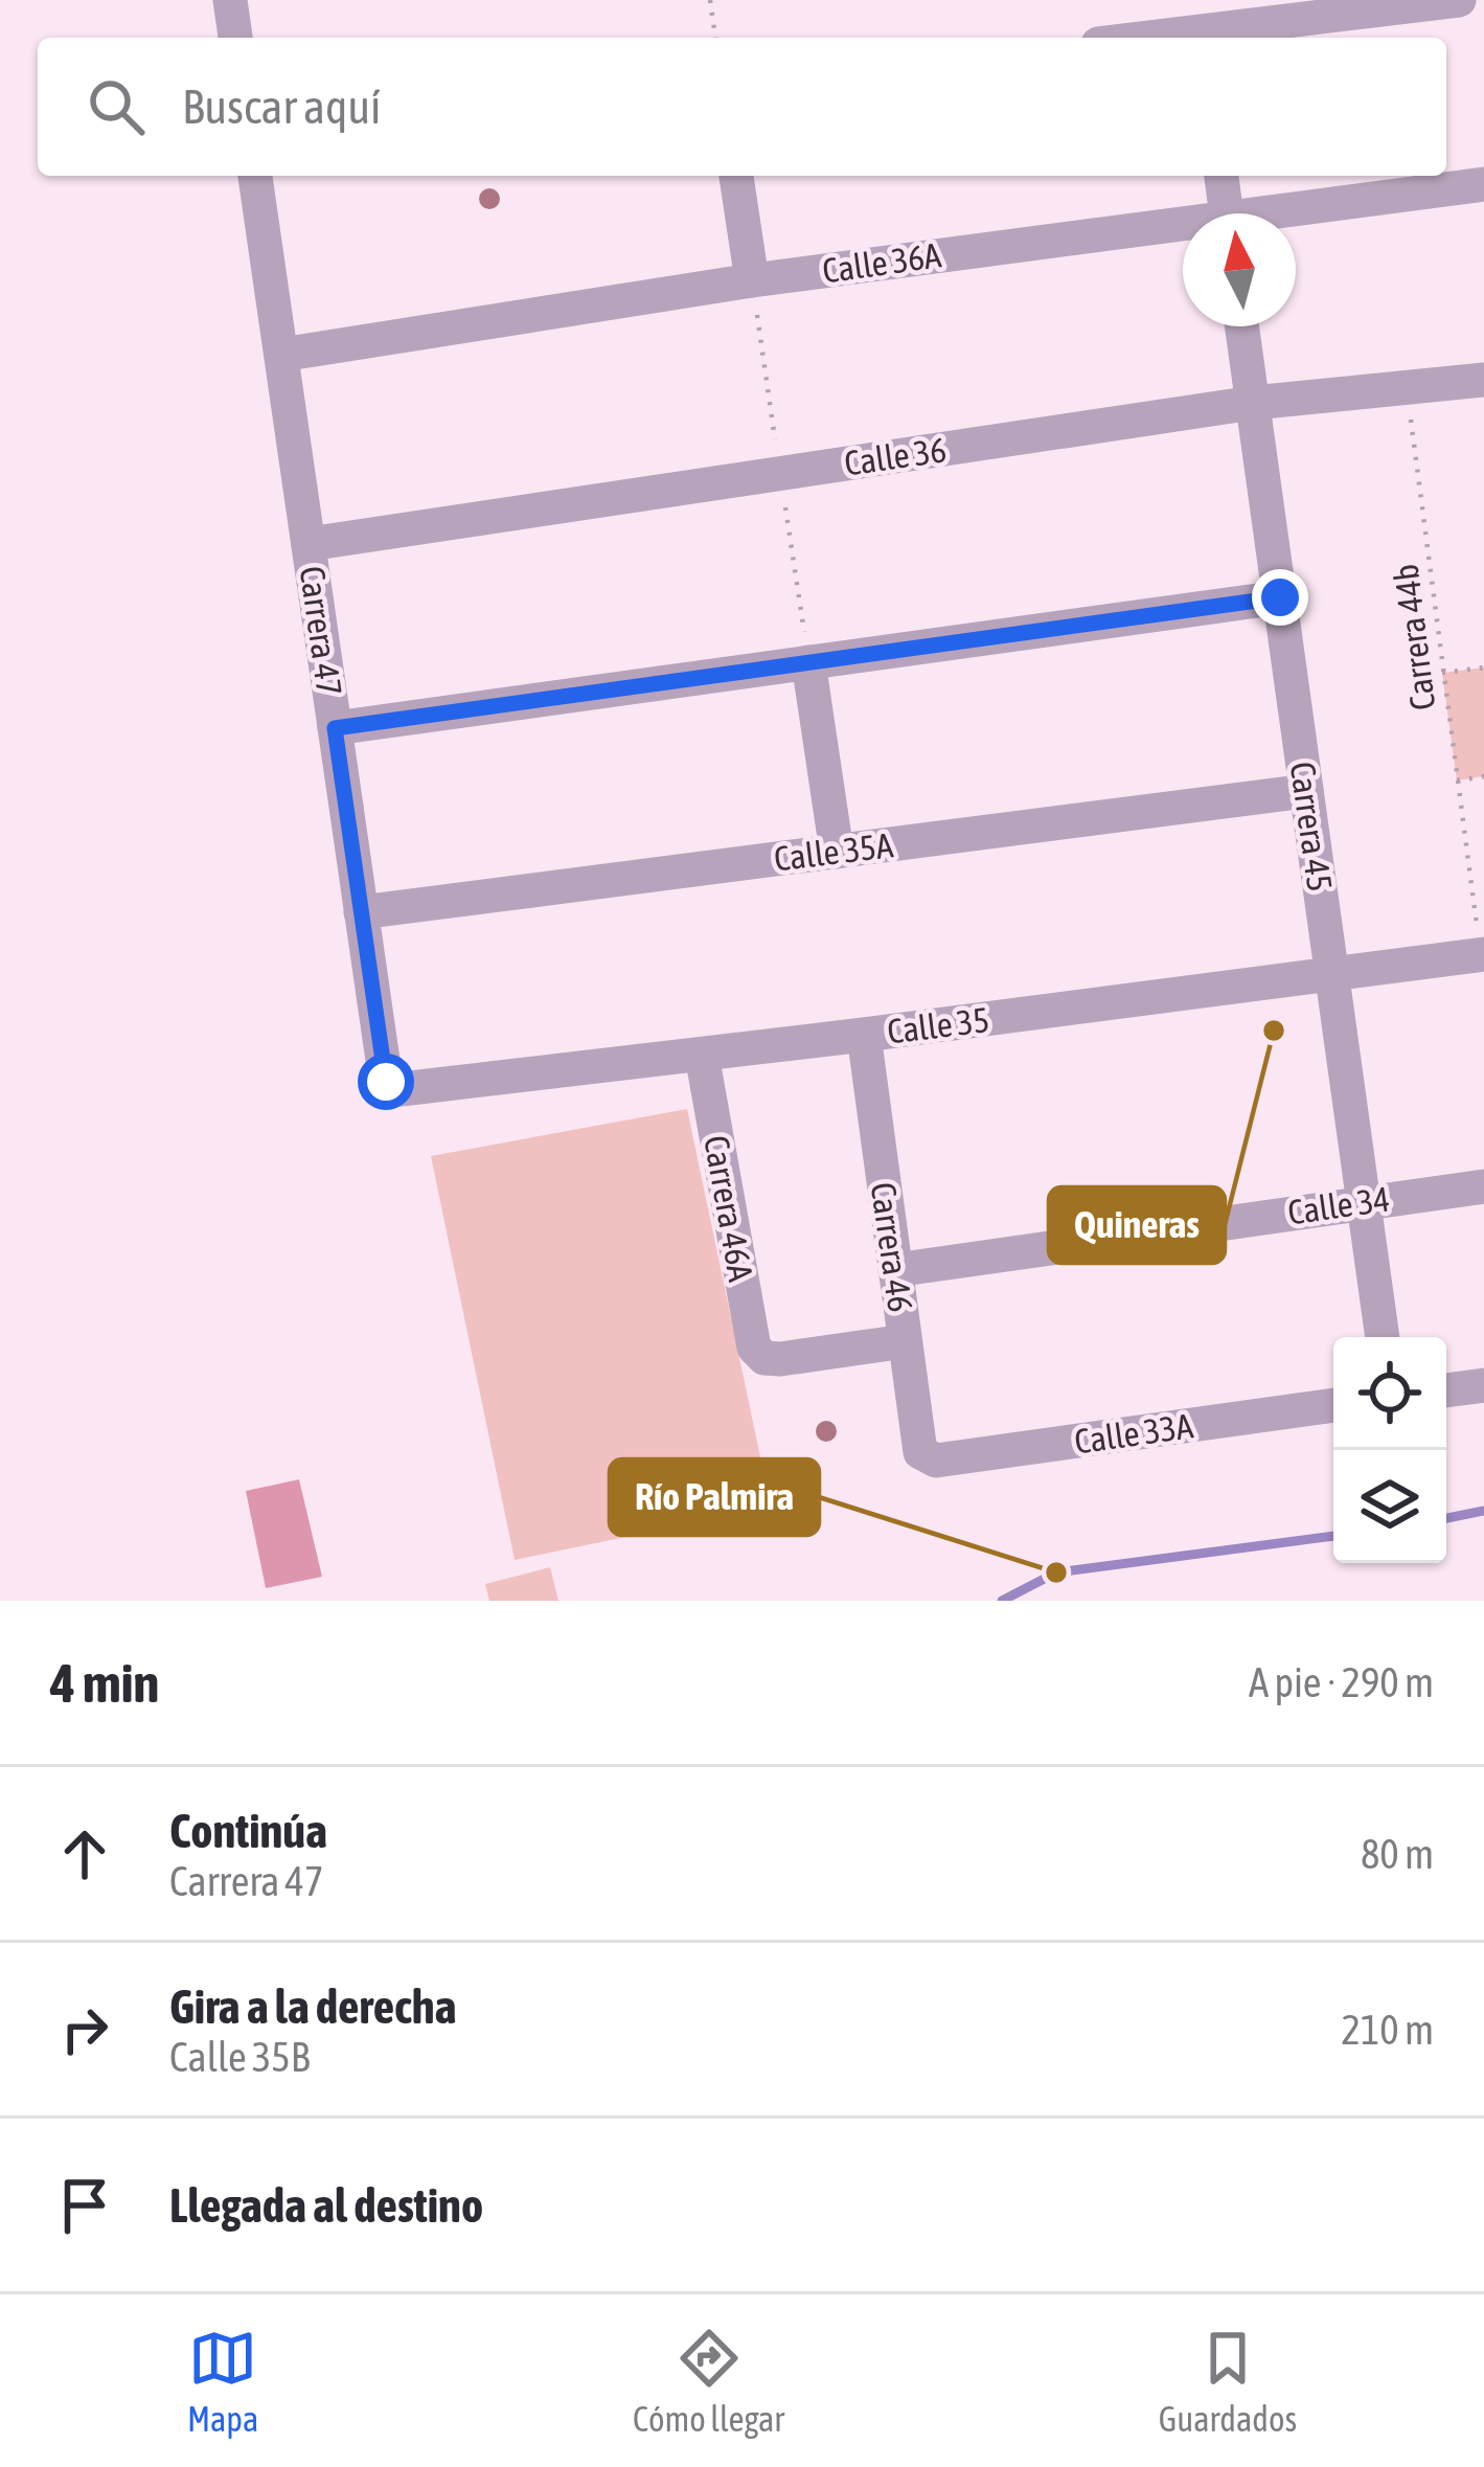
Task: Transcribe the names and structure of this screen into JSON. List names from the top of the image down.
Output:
{
  "streets": {
    "street": [
      "Calle 36A",
      "Calle 36",
      "Carrera 47",
      "Carrera 45",
      "Calle 35A",
      "Calle 35",
      "Calle 34",
      "Carrera 46A",
      "Carrera 46",
      "Calle 33A"
    ],
    "path": ["Carrera 44b"]
  },
  "crossings": [
    ["Calle 36A", "Carrera 47"],
    ["Calle 36", "Carrera 47"],
    ["Calle 36", "Carrera 44b"],
    ["Calle 36", "Carrera 45"],
    ["Carrera 47", "Calle 35A"],
    ["Carrera 47", "Calle 35"],
    ["Carrera 44b", "Calle 35"],
    ["Carrera 45", "Calle 35A"],
    ["Carrera 45", "Calle 35"],
    ["Carrera 45", "Calle 34"],
    ["Calle 35", "Carrera 46A"],
    ["Calle 35", "Carrera 46"],
    ["Calle 34", "Carrera 46"],
    ["Carrera 46A", "Carrera 46"],
    ["Carrera 46", "Calle 33A"]
  ],
  "places": ["Quineras", "Río Palmira"],
  "north": "top",
  "page": {
    "search": "Buscar aquí",
    "heading": ["4 min", "A pie · 290 m"],
    "list": [
      ["Continúa", "Carrera 47", "80 m"],
      ["Gira a la derecha", "Calle 35B", "210 m"],
      "Llegada al destino"
    ],
    "nav": ["Mapa", "Cómo llegar", "Guardados"]
  }
}
